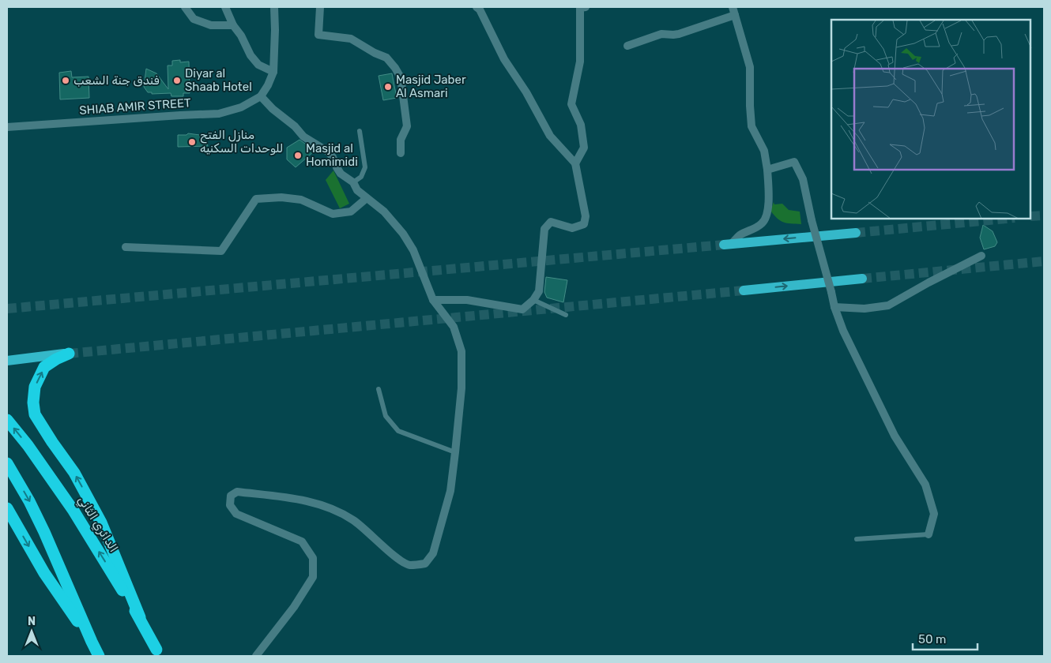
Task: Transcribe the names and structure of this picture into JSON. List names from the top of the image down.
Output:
{
  "streets": {
    "highway": ["الدائري الثاني"],
    "street": ["SHIAB AMIR STREET"]
  },
  "places": [
    "فندق جنة الشعب",
    "Diyar al Shaab Hotel",
    "Masjid Jaber Al Asmari",
    "منازل الفتح للوحدات السكنيه",
    "Masjid al Homimidi"
  ],
  "scale_bar": "50 m",
  "north": "top"
}
